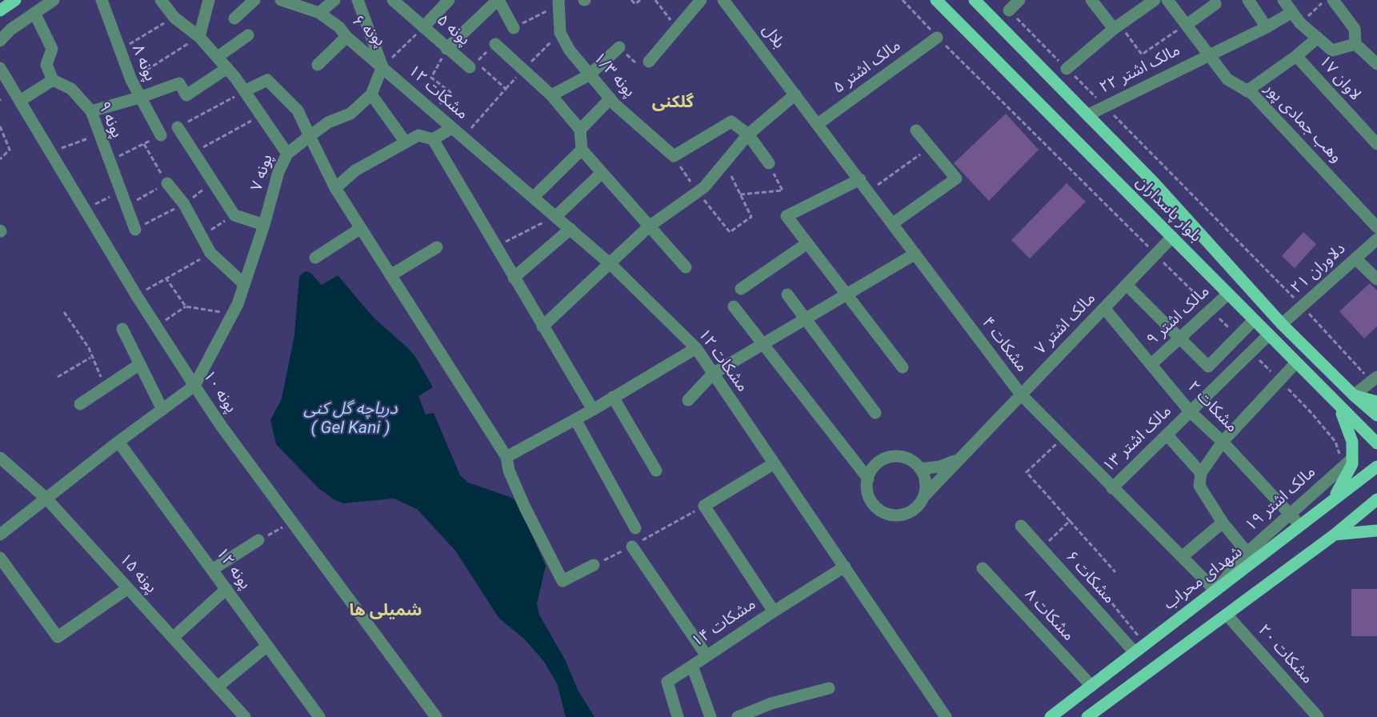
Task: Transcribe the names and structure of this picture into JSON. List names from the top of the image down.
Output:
{
  "streets": {
    "main road": ["بلوار پاسداران", "شهدای محراب"],
    "street": [
      "پونه ۵",
      "پونه ۶",
      "بلال",
      "پونه ۸",
      "مالک اشتر ۵",
      "مالک اشتر ۲۲",
      "پونه ۱/۳",
      "لاوان ۱۷",
      "مشکات ۱۲",
      "پونه ۹",
      "وهب جمادی پور",
      "پونه ۷",
      "دلاوران ۲۱",
      "مالک اشتر ۹",
      "مالک اشتر ۷",
      "مشکات ۴",
      "پونه ۱۰",
      "مشکات ۲",
      "مالک اشتر ۱۳",
      "مالک اشتر ۱۹",
      "پونه ۱۲",
      "پونه ۱۵",
      "مشکات ۶",
      "مشکات ۸",
      "مشکات ۱۴",
      "مشکات ۲۰"
    ]
  },
  "crossings": [
    ["پونه ۶", "مشکات ۱۲"],
    ["پونه ۶", "پونه ۷"],
    ["بلال", "مشکات ۴"],
    ["مالک اشتر ۵", "مشکات ۴"],
    ["مالک اشتر ۲۲", "وهب جمادی پور"],
    ["مالک اشتر ۲۲", "بلوار پاسداران"],
    ["مشکات ۱۲", "مشکات ۱۴"],
    ["پونه ۷", "پونه ۱۰"],
    ["بلوار پاسداران", "دلاوران ۲۱"],
    ["بلوار پاسداران", "مالک اشتر ۹"],
    ["بلوار پاسداران", "مالک اشتر ۷"],
    ["بلوار پاسداران", "مالک اشتر ۱۳"],
    ["مالک اشتر ۹", "مشکات ۲"],
    ["مالک اشتر ۷", "مشکات ۴"],
    ["مالک اشتر ۷", "مشکات ۲"],
    ["مشکات ۴", "مالک اشتر ۱۳"],
    ["مشکات ۴", "شهدای محراب"],
    ["مشکات ۲", "مالک اشتر ۱۳"],
    ["مشکات ۲", "مالک اشتر ۱۹"],
    ["مشکات ۲", "شهدای محراب"],
    ["مالک اشتر ۱۹", "شهدای محراب"],
    ["مشکات ۶", "شهدای محراب"],
    ["شهدای محراب", "مشکات ۸"]
  ],
  "districts": ["گلکنی", "شمیلی ها"],
  "water": ["دریاچه گل کنی ( Gel Kani )"]
}
